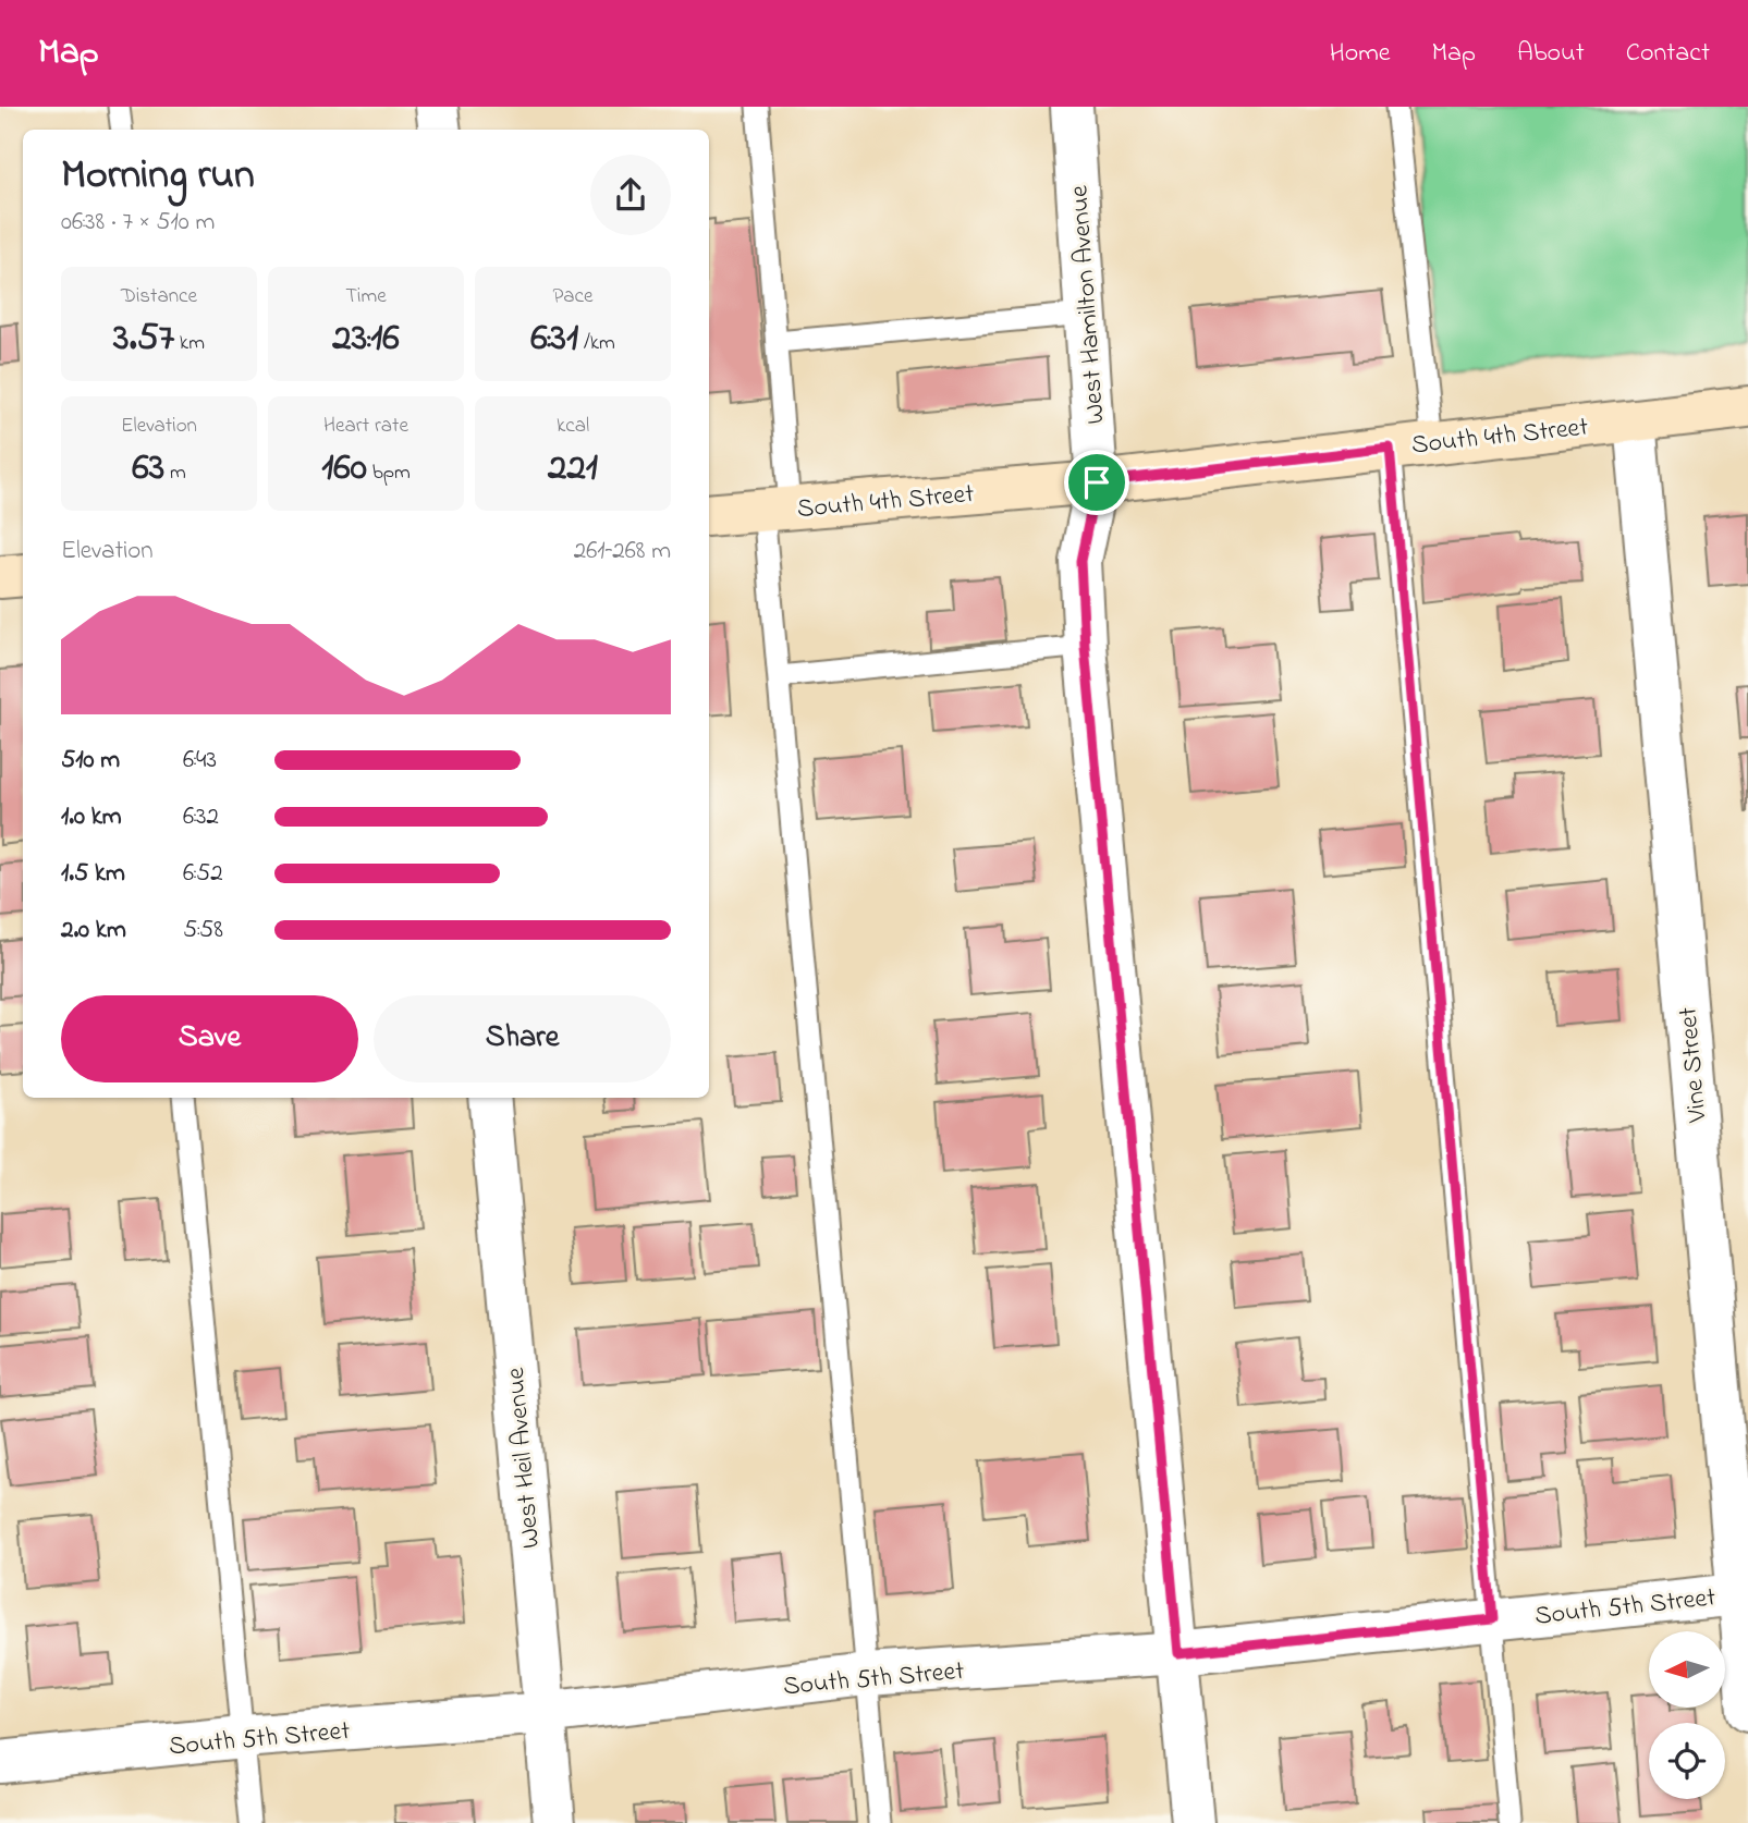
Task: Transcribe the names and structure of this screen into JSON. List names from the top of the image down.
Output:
{
  "streets": {
    "main road": ["South 4th Street"],
    "street": [
      "West Hamilton Avenue",
      "Vine Street",
      "West Heil Avenue",
      "South 5th Street"
    ]
  },
  "crossings": [
    ["West Hamilton Avenue", "South 4th Street"],
    ["West Hamilton Avenue", "South 5th Street"],
    ["South 4th Street", "Vine Street"],
    ["Vine Street", "South 5th Street"],
    ["West Heil Avenue", "South 5th Street"]
  ],
  "north": "left",
  "page": {
    "header": "Map",
    "nav": [
      "Home",
      "Map",
      "About",
      "Contact"
    ],
    "heading": ["Morning run", "06:38 · 7 × 510 m"],
    "stats": [
      ["Distance", "3.57 km"],
      ["Time", "23:16"],
      ["Pace", "6:31 /km"],
      ["Elevation", "63 m"],
      ["Heart rate", "160 bpm"],
      ["kcal", "221"]
    ],
    "chart": ["Elevation", "261–268 m"],
    "list": [
      {
        "name": "510 m",
        "note": "6:43"
      },
      {
        "name": "1.0 km",
        "note": "6:32"
      },
      {
        "name": "1.5 km",
        "note": "6:52"
      },
      {
        "name": "2.0 km",
        "note": "5:58"
      }
    ],
    "buttons": ["Save", "Share"]
  }
}
